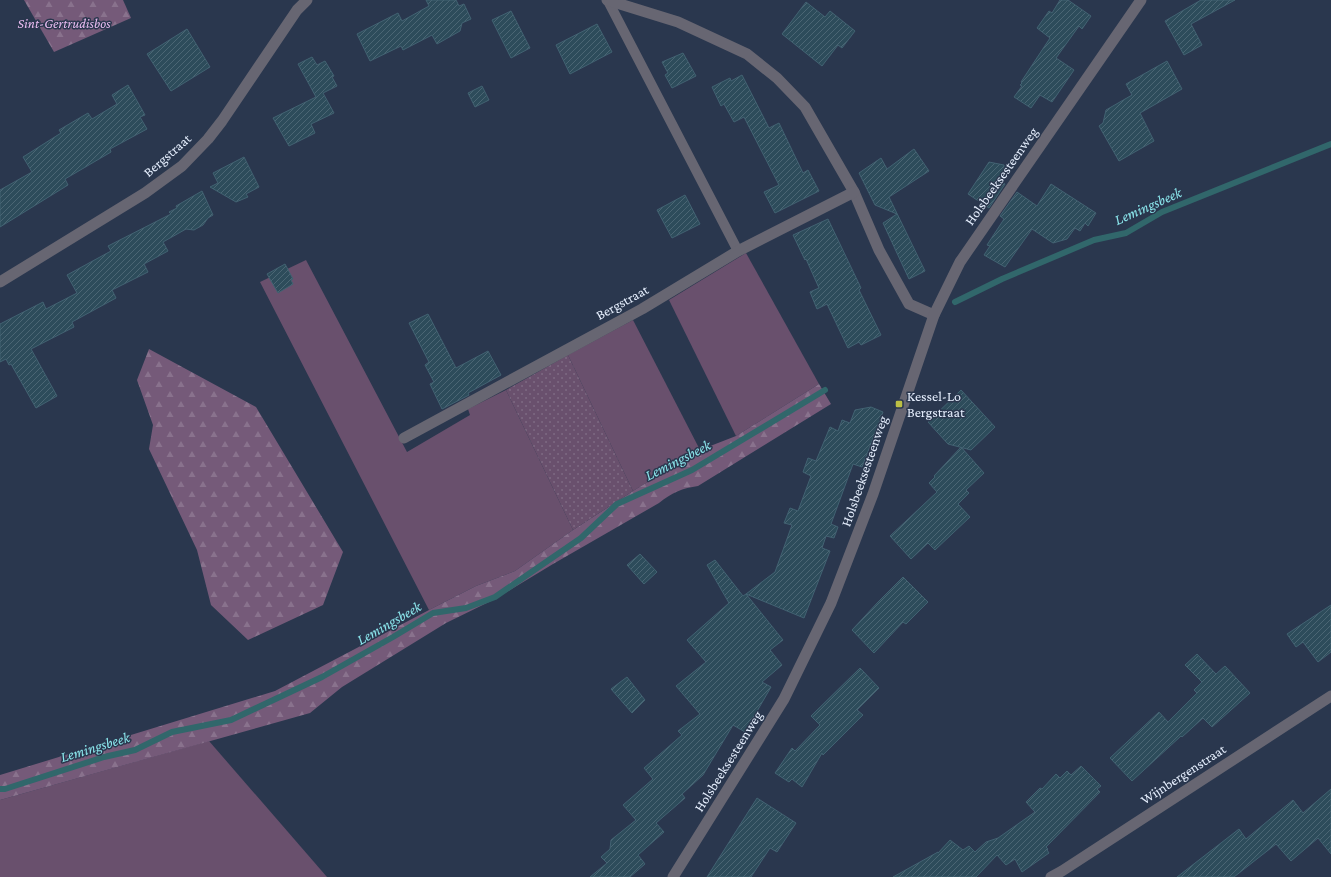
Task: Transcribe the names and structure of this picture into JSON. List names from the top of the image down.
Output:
{
  "streets": {
    "street": ["Bergstraat", "Holsbeeksesteenweg", "Wijnbergenstraat"]
  },
  "water": ["Lemingsbeek"],
  "parks": ["Sint-Gertrudisbos"],
  "places": {
    "transit": ["Kessel-Lo Bergstraat"]
  }
}
